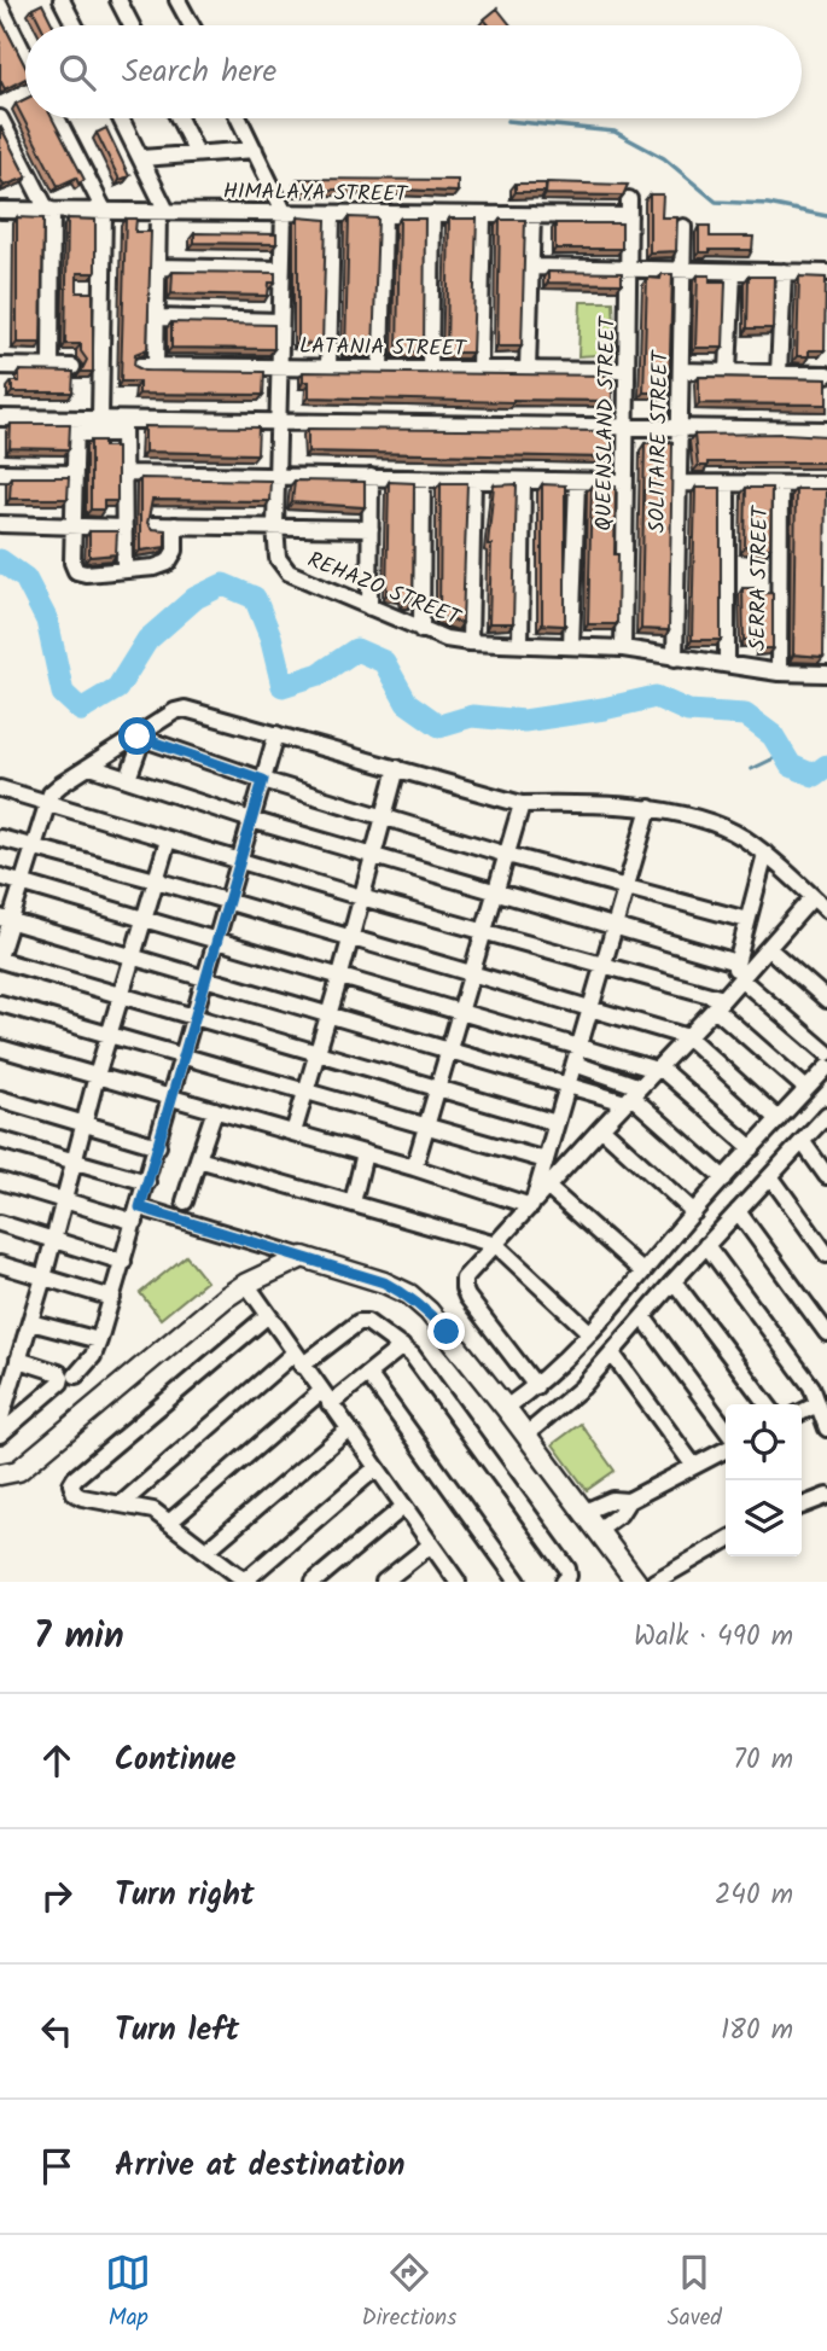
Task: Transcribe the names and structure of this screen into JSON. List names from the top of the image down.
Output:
{
  "streets": {
    "street": [
      "HIMALAYA STREET",
      "LATANIA STREET",
      "QUEENSLAND STREET",
      "SOLITAIRE STREET",
      "SERRA STREET",
      "REHAZO STREET"
    ]
  },
  "crossings": [
    ["HIMALAYA STREET", "QUEENSLAND STREET"],
    ["HIMALAYA STREET", "REHAZO STREET"],
    ["LATANIA STREET", "QUEENSLAND STREET"],
    ["LATANIA STREET", "REHAZO STREET"],
    ["QUEENSLAND STREET", "REHAZO STREET"],
    ["SOLITAIRE STREET", "REHAZO STREET"],
    ["SERRA STREET", "REHAZO STREET"]
  ],
  "page": {
    "search": "Search here",
    "heading": ["7 min", "Walk · 490 m"],
    "list": [
      ["Continue", "70 m"],
      ["Turn right", "240 m"],
      ["Turn left", "180 m"],
      "Arrive at destination"
    ],
    "nav": ["Map", "Directions", "Saved"]
  }
}
